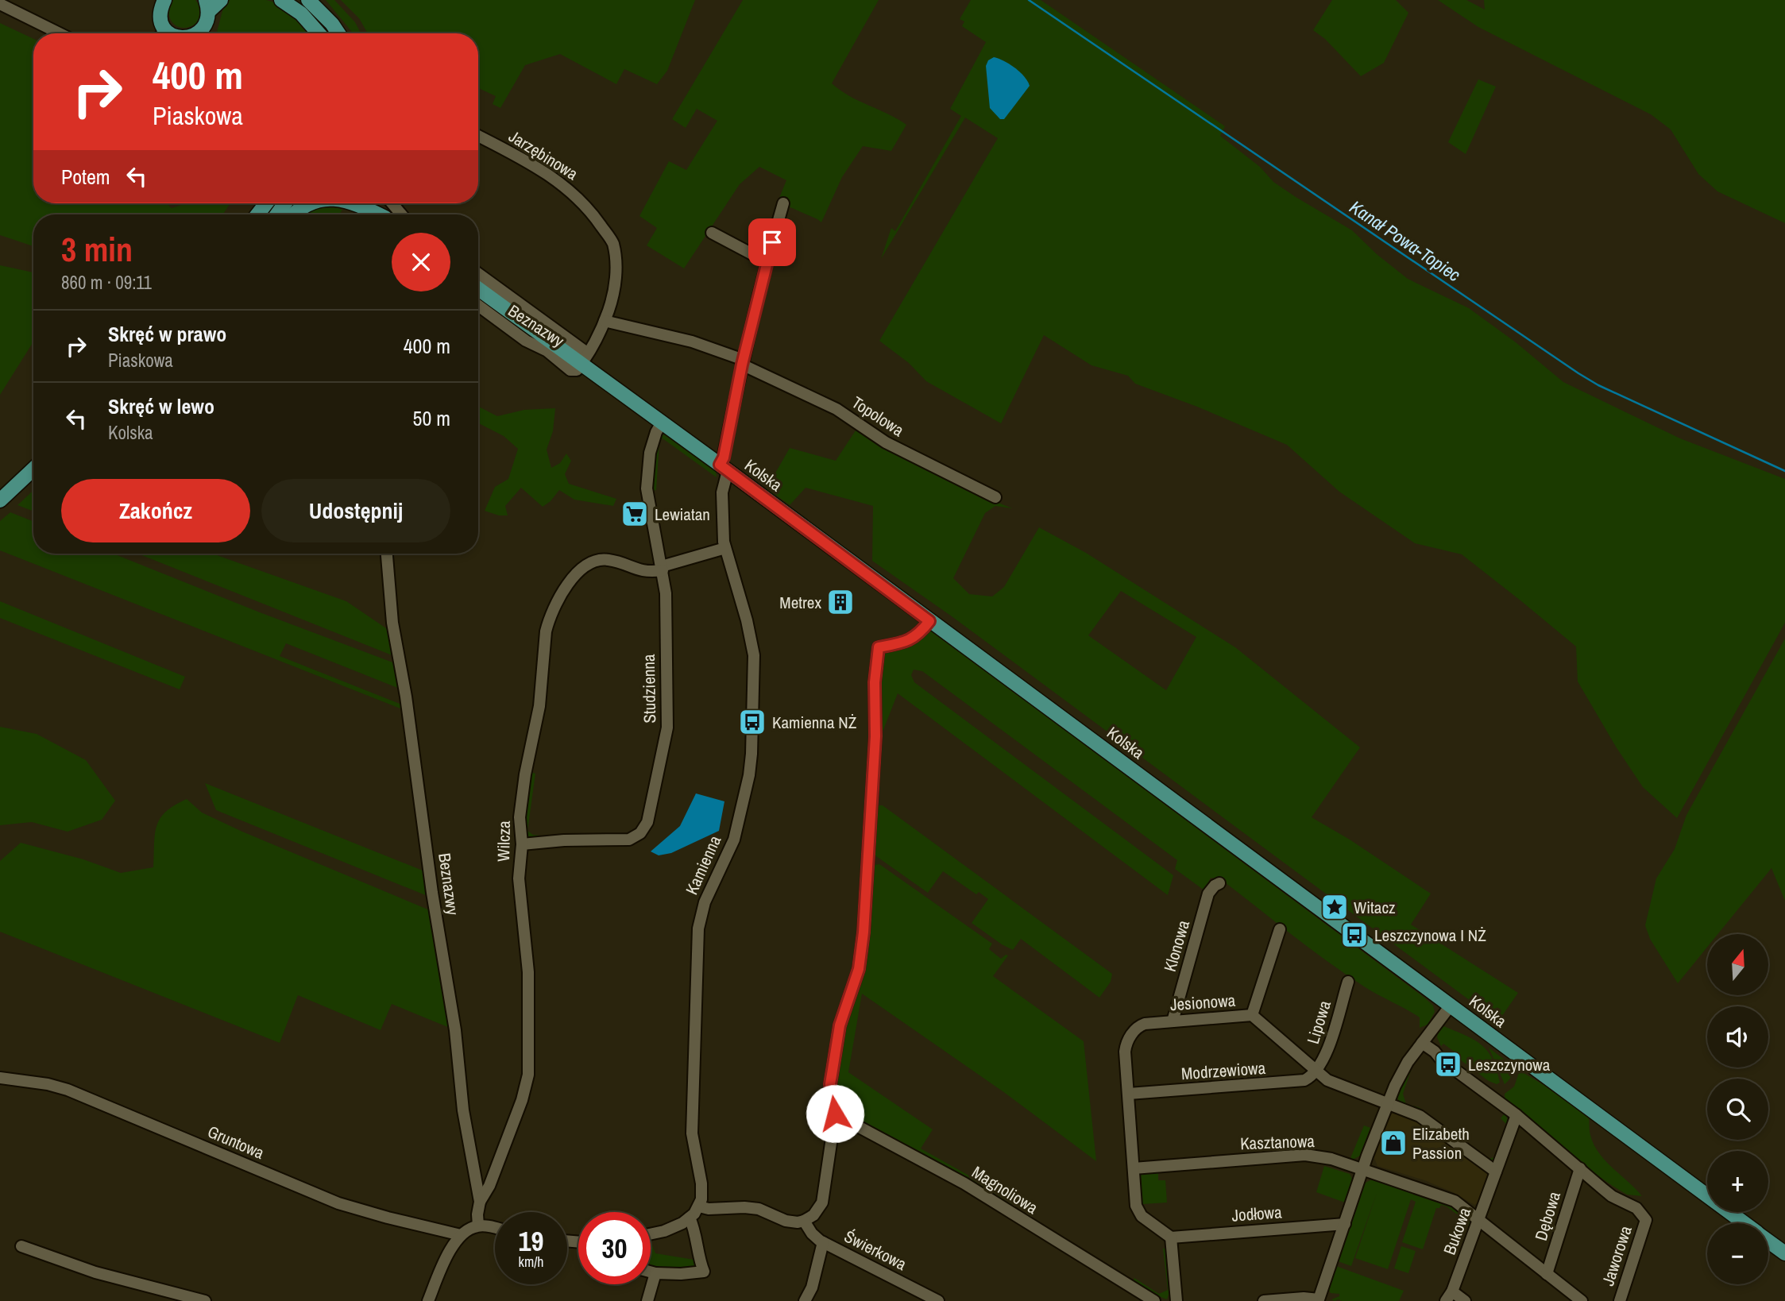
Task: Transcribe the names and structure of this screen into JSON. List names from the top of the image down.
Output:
{
  "streets": {
    "main road": ["Kolska"],
    "street": [
      "Jarzębinowa",
      "Beznazwy",
      "Topolowa",
      "Studzienna",
      "Wilcza",
      "Kamienna",
      "Klonowa",
      "Jesionowa",
      "Lipowa",
      "Modrzewiowa",
      "Gruntowa",
      "Kasztanowa",
      "Magnoliowa",
      "Jodłowa",
      "Dębowa",
      "Bukowa",
      "Świerkowa",
      "Jaworowa"
    ]
  },
  "crossings": [
    ["Jarzębinowa", "Topolowa"],
    ["Beznazwy", "Kolska"],
    ["Beznazwy", "Wilcza"],
    ["Kolska", "Studzienna"],
    ["Kolska", "Kamienna"],
    ["Studzienna", "Wilcza"],
    ["Wilcza", "Kamienna"],
    ["Klonowa", "Jesionowa"],
    ["Jesionowa", "Lipowa"],
    ["Jesionowa", "Modrzewiowa"],
    ["Jesionowa", "Kasztanowa"],
    ["Jesionowa", "Jodłowa"],
    ["Lipowa", "Modrzewiowa"],
    ["Kasztanowa", "Dębowa"],
    ["Kasztanowa", "Bukowa"],
    ["Dębowa", "Jaworowa"]
  ],
  "water": ["Kanał Powa-Topiec"],
  "places": {
    "supermarket": ["Lewiatan"],
    "building": ["Metrex"],
    "bus stop": ["Kamienna NŻ", "Leszczynowa I NŻ", "Leszczynowa"],
    "place": ["Witacz"],
    "shop": ["Elizabeth Passion"]
  },
  "north": "top",
  "page": {
    "turn": ["400 m", "Piaskowa"],
    "then": "Potem",
    "heading": ["3 min", "860 m · 09:11"],
    "list": [
      {
        "name": "Skręć w prawo",
        "note": "Piaskowa",
        "value": "400 m"
      },
      {
        "name": "Skręć w lewo",
        "note": "Kolska",
        "value": "50 m"
      }
    ],
    "buttons": ["Zakończ", "Udostępnij"],
    "map_buttons": ["+", "−"],
    "speed": "19 km/h",
    "limit": "30"
  }
}
